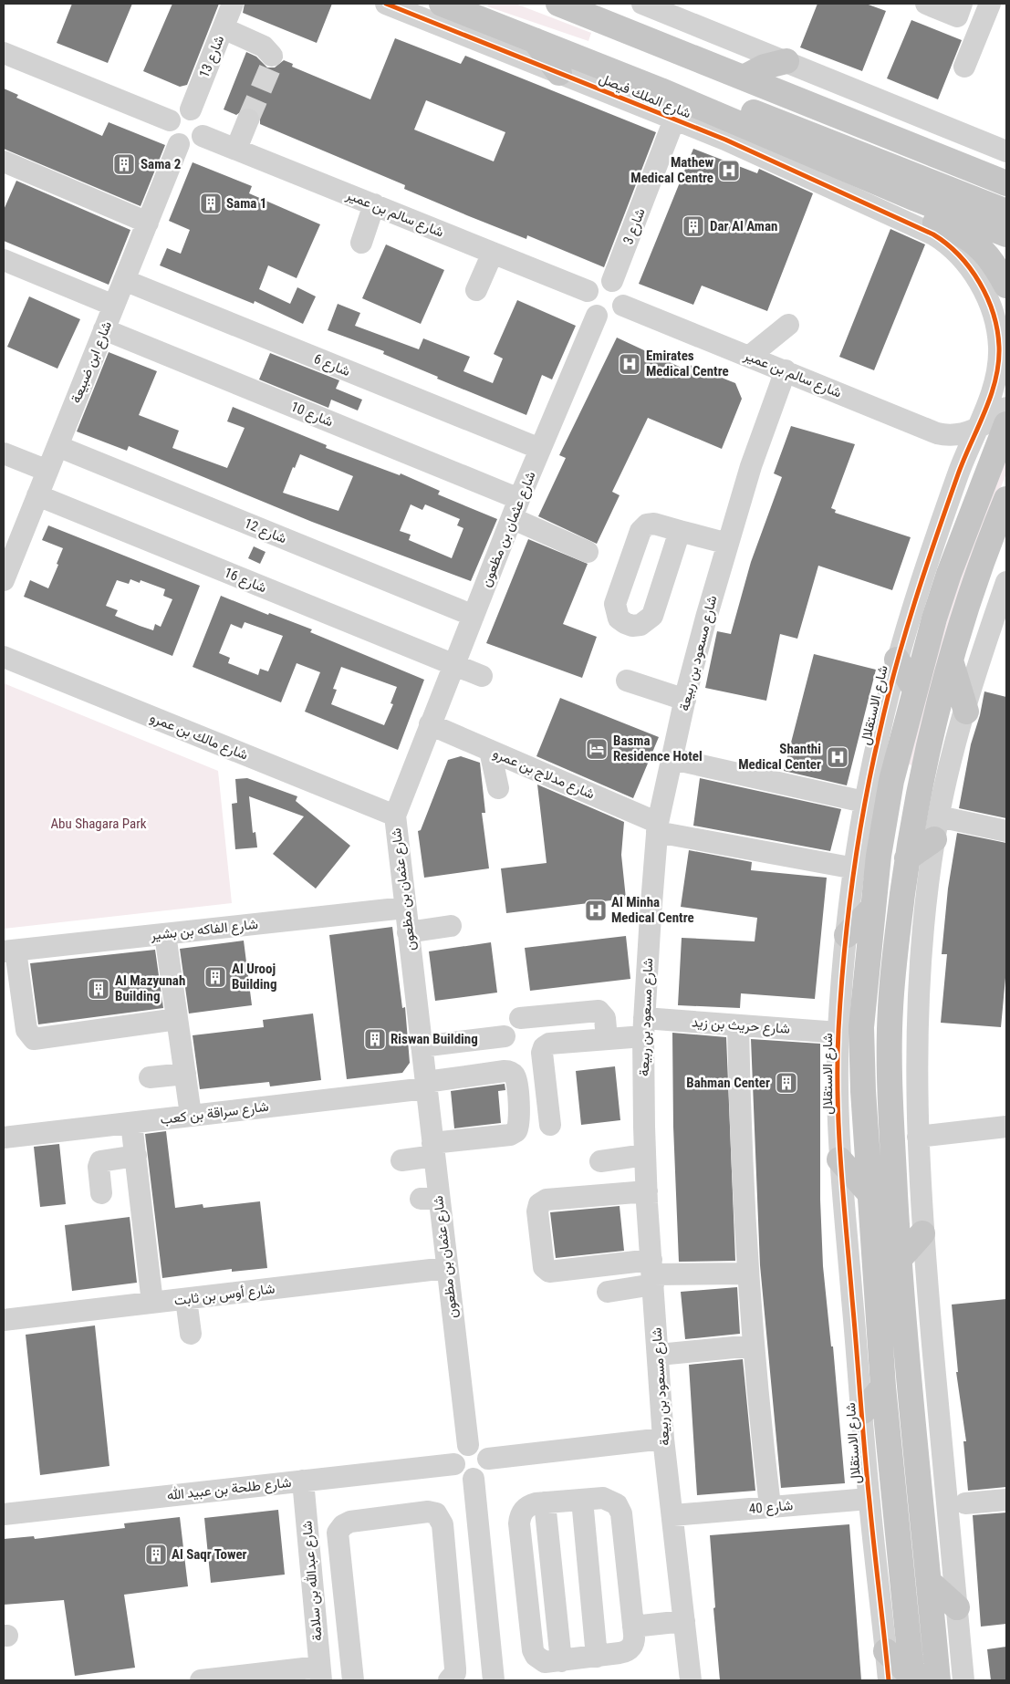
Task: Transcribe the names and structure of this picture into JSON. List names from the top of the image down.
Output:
{
  "streets": {
    "main road": ["شارع الملك فيصل"],
    "street": [
      "شارع 13",
      "شارع سالم بن عمير",
      "شارع 3",
      "شارع ابن ضبيعة",
      "شارع 6",
      "شارع 10",
      "شارع عثمان بن مظعون",
      "شارع 12",
      "شارع 16",
      "شارع مسعود بن ربيعة",
      "شارع الاستقلال",
      "شارع مالك بن عمرو",
      "شارع مدلاج بن عمرو",
      "شارع الفاكه بن بشير",
      "شارع حريث بن زيد",
      "شارع سراقة بن كعب",
      "شارع أوس بن ثابت",
      "شارع طلحة بن عبيد الله",
      "شارع 40",
      "شارع عبدالله بن سلامة"
    ]
  },
  "crossings": [
    ["شارع 13", "شارع سالم بن عمير"],
    ["شارع 13", "شارع ابن ضبيعة"],
    ["شارع الملك فيصل", "شارع سالم بن عمير"],
    ["شارع الملك فيصل", "شارع 3"],
    ["شارع الملك فيصل", "شارع الاستقلال"],
    ["شارع سالم بن عمير", "شارع 3"],
    ["شارع سالم بن عمير", "شارع ابن ضبيعة"],
    ["شارع سالم بن عمير", "شارع عثمان بن مظعون"],
    ["شارع سالم بن عمير", "شارع مسعود بن ربيعة"],
    ["شارع سالم بن عمير", "شارع الاستقلال"],
    ["شارع 3", "شارع عثمان بن مظعون"],
    ["شارع ابن ضبيعة", "شارع 6"],
    ["شارع ابن ضبيعة", "شارع 10"],
    ["شارع ابن ضبيعة", "شارع 12"],
    ["شارع ابن ضبيعة", "شارع 16"],
    ["شارع 6", "شارع عثمان بن مظعون"],
    ["شارع 10", "شارع عثمان بن مظعون"],
    ["شارع عثمان بن مظعون", "شارع 12"],
    ["شارع عثمان بن مظعون", "شارع 16"],
    ["شارع عثمان بن مظعون", "شارع مالك بن عمرو"],
    ["شارع عثمان بن مظعون", "شارع مدلاج بن عمرو"],
    ["شارع عثمان بن مظعون", "شارع الفاكه بن بشير"],
    ["شارع عثمان بن مظعون", "شارع سراقة بن كعب"],
    ["شارع عثمان بن مظعون", "شارع أوس بن ثابت"],
    ["شارع عثمان بن مظعون", "شارع طلحة بن عبيد الله"],
    ["شارع مسعود بن ربيعة", "شارع مدلاج بن عمرو"],
    ["شارع مسعود بن ربيعة", "شارع حريث بن زيد"],
    ["شارع مسعود بن ربيعة", "شارع 40"],
    ["شارع الاستقلال", "شارع مدلاج بن عمرو"],
    ["شارع الاستقلال", "شارع حريث بن زيد"],
    ["شارع الاستقلال", "شارع 40"],
    ["شارع طلحة بن عبيد الله", "شارع عبدالله بن سلامة"]
  ],
  "parks": ["Abu Shagara Park"],
  "places": {
    "building": [
      "Sama 2",
      "Sama 1",
      "Dar Al Aman",
      "Al Urooj Building",
      "Al Mazyunah Building",
      "Riswan Building",
      "Bahman Center",
      "Al Saqr Tower"
    ],
    "hospital": [
      "Mathew Medical Centre",
      "Emirates Medical Centre",
      "Shanthi Medical Center",
      "Al Minha Medical Centre"
    ],
    "hotel": ["Basma Residence Hotel"]
  }
}
